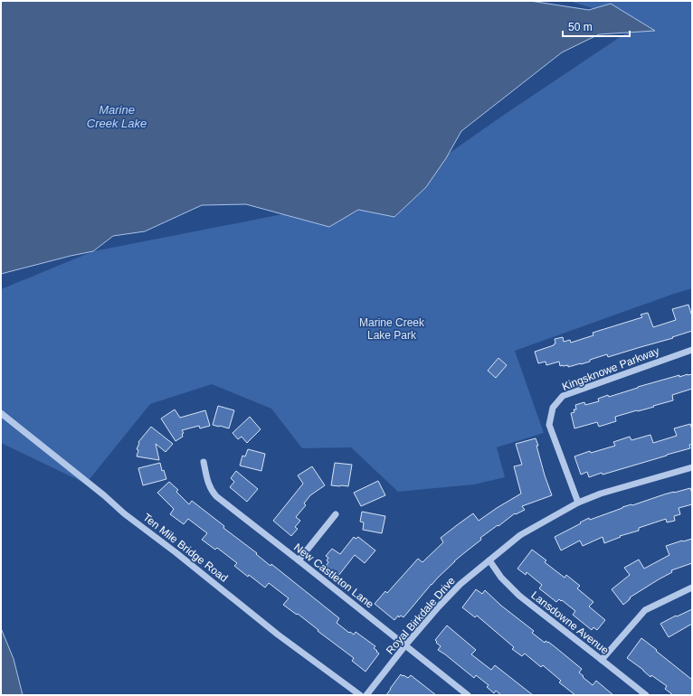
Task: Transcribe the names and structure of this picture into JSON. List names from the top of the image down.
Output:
{
  "streets": {
    "street": [
      "Kingsknowe Parkway",
      "Ten Mile Bridge Road",
      "New Castleton Lane",
      "Royal Birkdale Drive",
      "Lansdowne Avenue"
    ]
  },
  "crossings": [
    ["Kingsknowe Parkway", "Royal Birkdale Drive"],
    ["New Castleton Lane", "Royal Birkdale Drive"],
    ["Royal Birkdale Drive", "Lansdowne Avenue"]
  ],
  "water": ["Marine Creek Lake"],
  "parks": ["Marine Creek Lake Park"],
  "scale_bar": "50 m"
}
